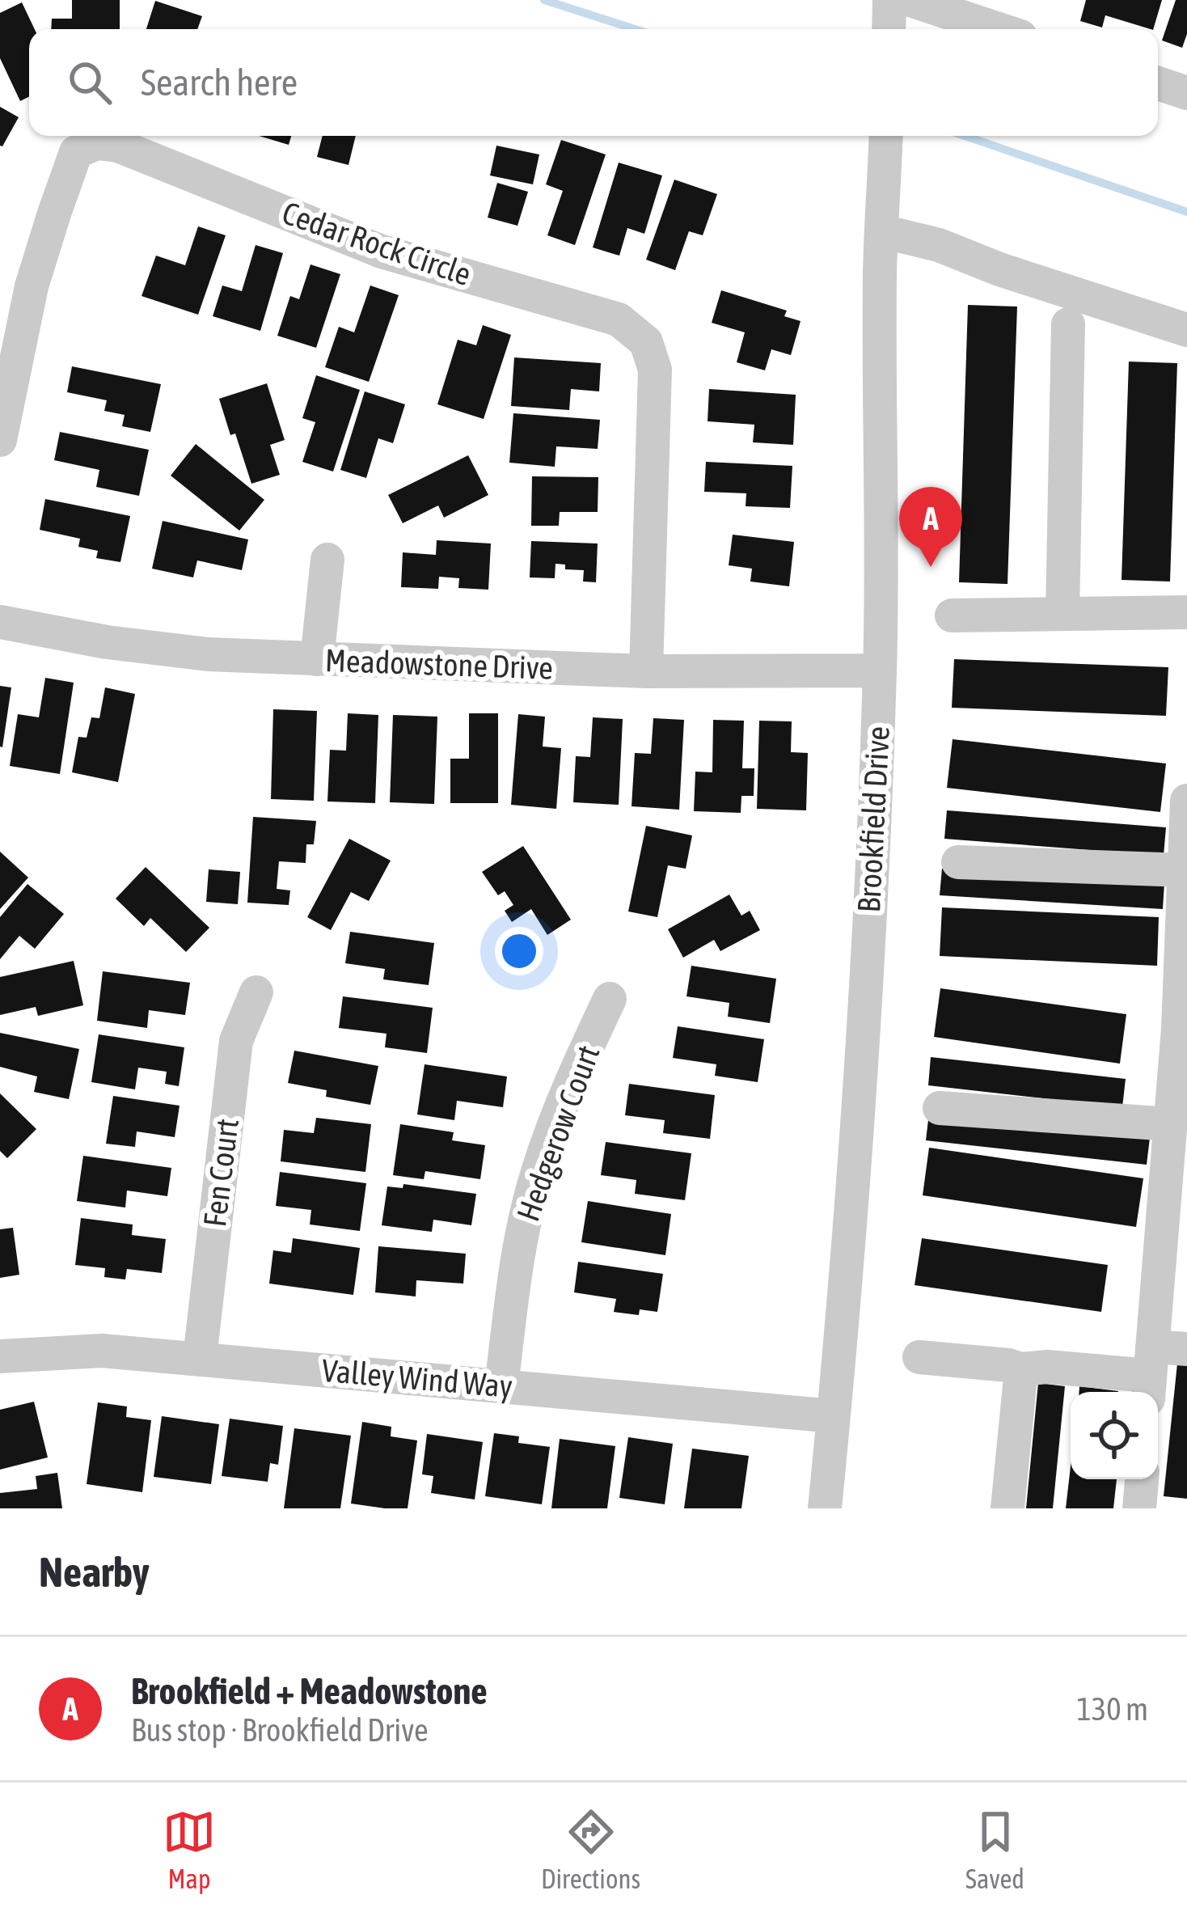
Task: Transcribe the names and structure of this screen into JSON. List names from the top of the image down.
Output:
{
  "streets": {
    "street": [
      "Cedar Rock Circle",
      "Meadowstone Drive",
      "Brookfield Drive",
      "Hedgerow Court",
      "Fen Court",
      "Valley Wind Way"
    ]
  },
  "crossings": [
    ["Cedar Rock Circle", "Meadowstone Drive"],
    ["Meadowstone Drive", "Brookfield Drive"],
    ["Brookfield Drive", "Valley Wind Way"],
    ["Hedgerow Court", "Valley Wind Way"],
    ["Fen Court", "Valley Wind Way"]
  ],
  "page": {
    "search": "Search here",
    "pins": "A",
    "heading": "Nearby",
    "list": [
      {
        "mark": "A",
        "name": "Brookfield + Meadowstone",
        "note": "Bus stop · Brookfield Drive",
        "value": "130 m"
      }
    ],
    "nav": ["Map", "Directions", "Saved"]
  }
}
